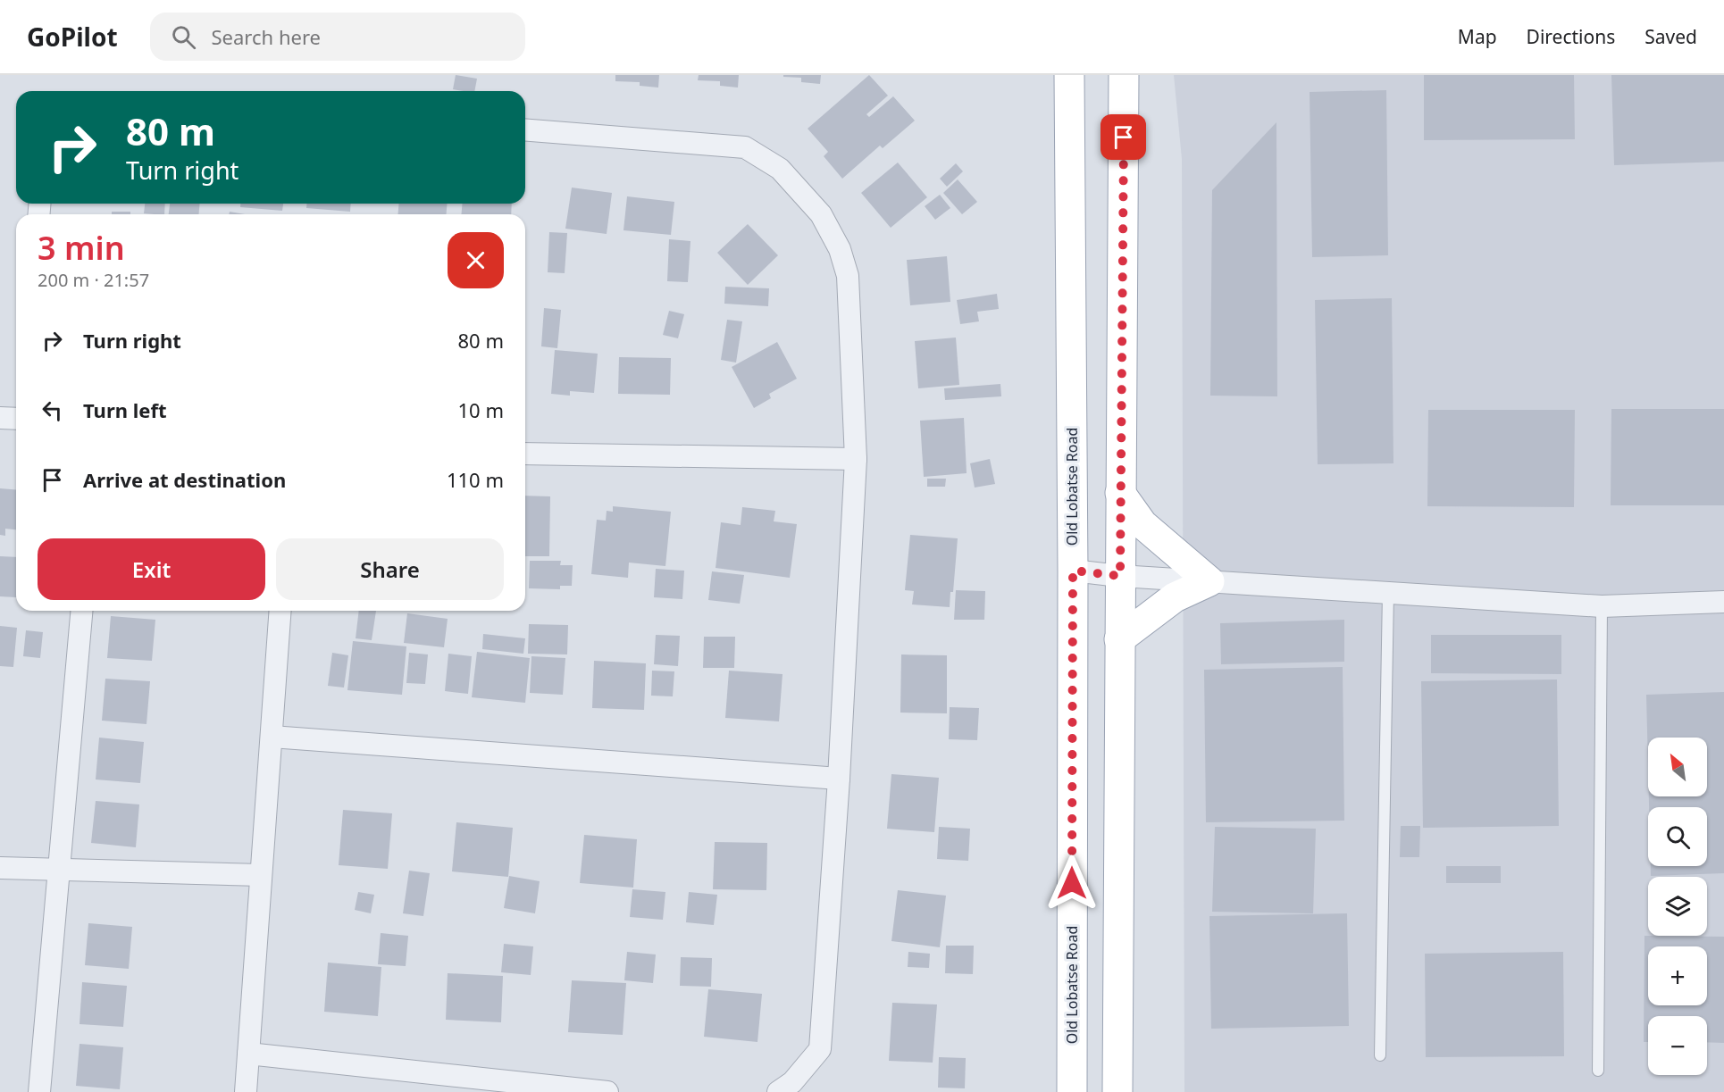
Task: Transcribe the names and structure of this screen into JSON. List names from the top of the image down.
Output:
{
  "streets": {
    "main road": ["Old Lobatse Road"]
  },
  "north": "top left",
  "page": {
    "header": "GoPilot",
    "search": "Search here",
    "nav": ["Map", "Directions", "Saved"],
    "turn": ["80 m", "Turn right"],
    "heading": ["3 min", "200 m · 21:57"],
    "list": [
      {
        "name": "Turn right",
        "value": "80 m"
      },
      {
        "name": "Turn left",
        "value": "10 m"
      },
      {
        "name": "Arrive at destination",
        "value": "110 m"
      }
    ],
    "buttons": ["Exit", "Share"],
    "map_buttons": ["+", "−"]
  }
}
